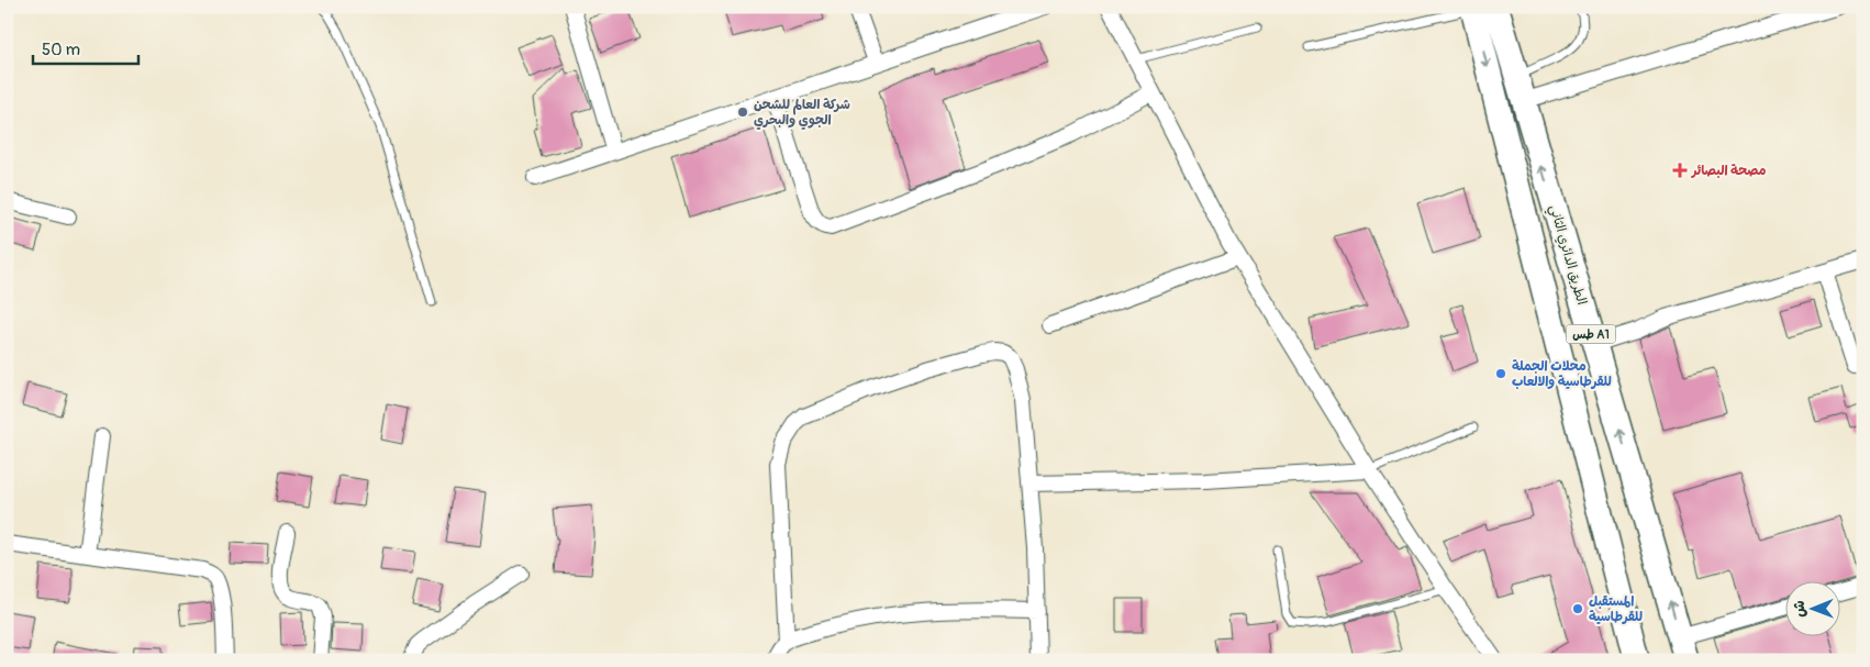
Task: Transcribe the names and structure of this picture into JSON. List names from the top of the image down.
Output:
{
  "streets": {
    "highway": ["الطريق الدائري الثاني", "طس A1"]
  },
  "crossings": [
    ["الطريق الدائري الثاني", "طس A1"]
  ],
  "places": {
    "other": ["شركة العالم للشحن الجوي والبحري", "محلات الجملة للقرطاسية والالعاب", "المستقبل للقرطاسية"],
    "health": ["مصحة البصائر"]
  },
  "scale_bar": "50 m",
  "north": "left"
}
